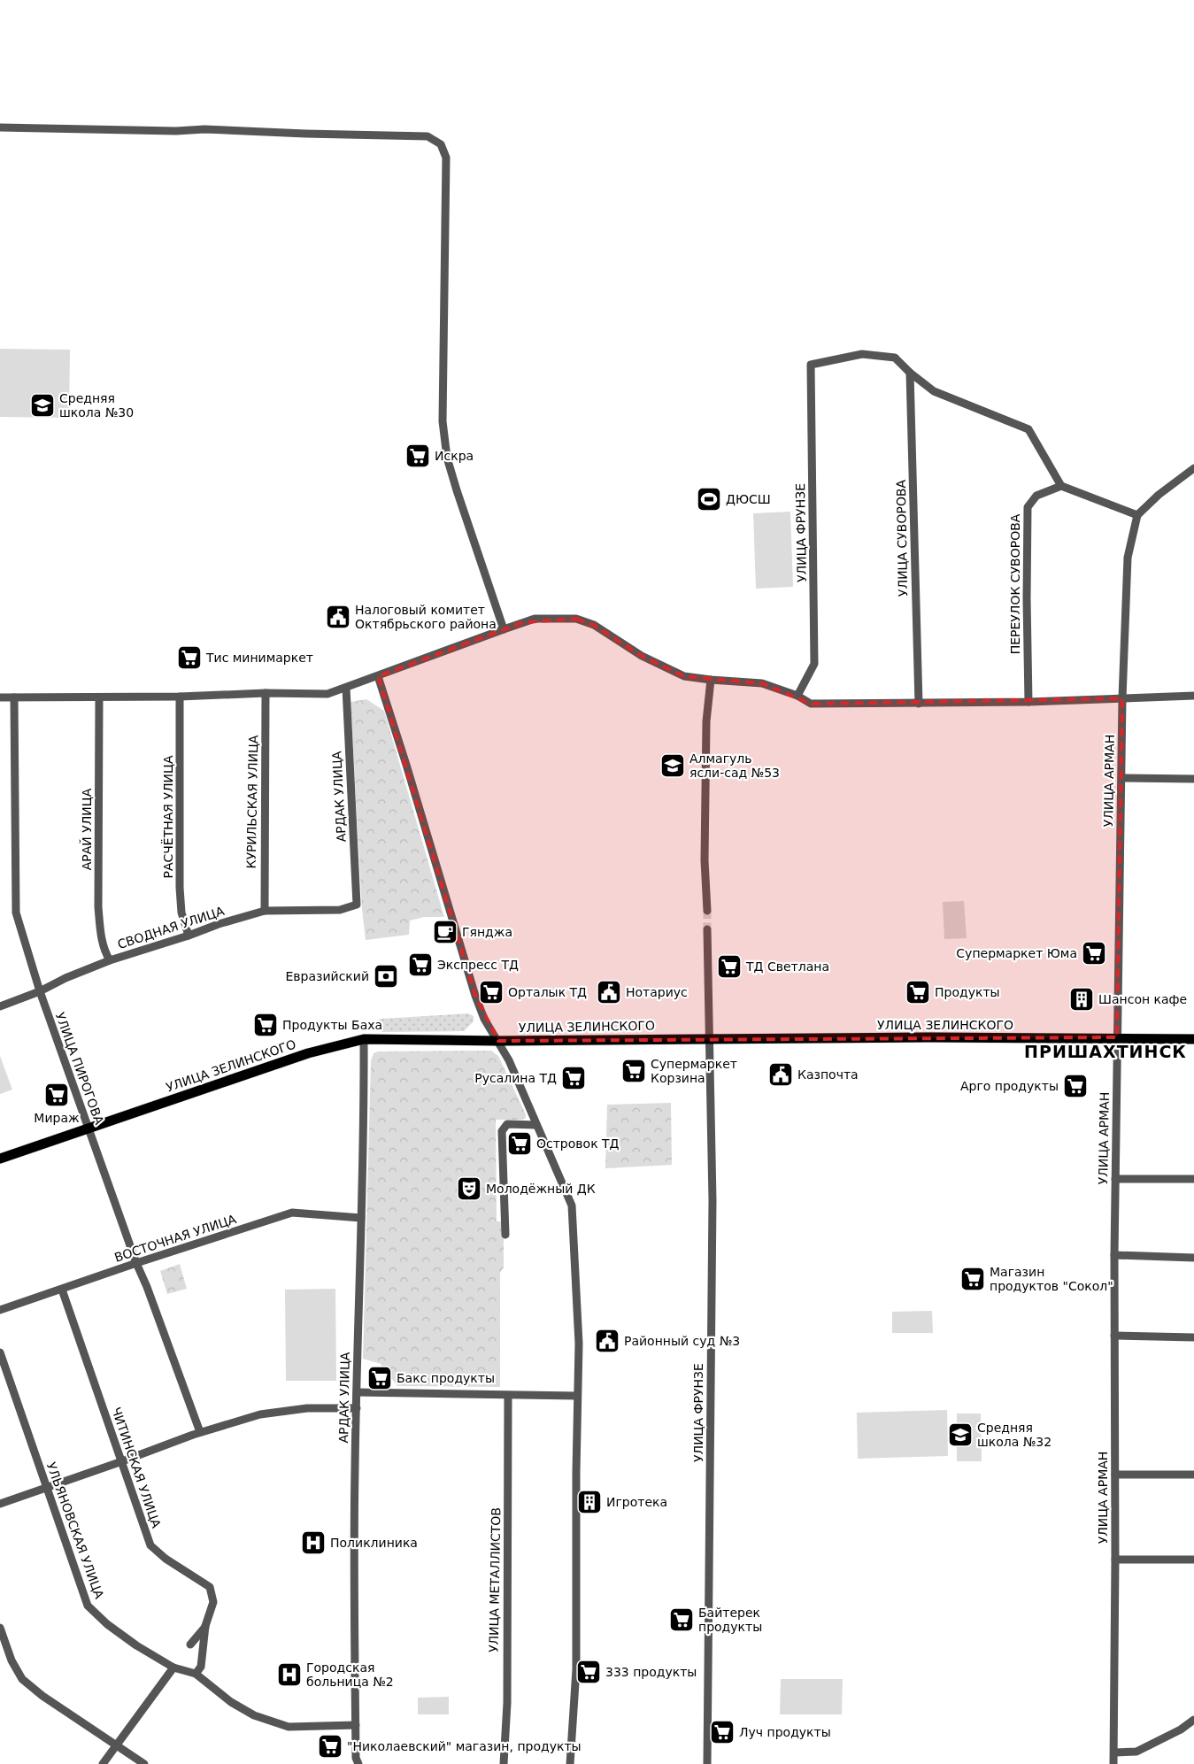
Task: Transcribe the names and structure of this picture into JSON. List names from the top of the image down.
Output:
{
  "streets": {
    "main road": ["УЛИЦА ЗЕЛИНСКОГО"],
    "street": [
      "УЛИЦА ФРУНЗЕ",
      "УЛИЦА СУВОРОВА",
      "ПЕРЕУЛОК СУВОРОВА",
      "УЛИЦА АРМАН",
      "АРДАК УЛИЦА",
      "КУРИЛЬСКАЯ УЛИЦА",
      "РАСЧЁТНАЯ УЛИЦА",
      "АРАЙ УЛИЦА",
      "СВОДНАЯ УЛИЦА",
      "УЛИЦА ПИРОГОВА",
      "ВОСТОЧНАЯ УЛИЦА",
      "ЧИТИНСКАЯ УЛИЦА",
      "УЛЬЯНОВСКАЯ УЛИЦА",
      "УЛИЦА МЕТАЛЛИСТОВ"
    ]
  },
  "crossings": [
    ["УЛИЦА ФРУНЗЕ", "УЛИЦА СУВОРОВА"],
    ["УЛИЦА ФРУНЗЕ", "УЛИЦА ЗЕЛИНСКОГО"],
    ["УЛИЦА АРМАН", "УЛИЦА ЗЕЛИНСКОГО"],
    ["АРДАК УЛИЦА", "СВОДНАЯ УЛИЦА"],
    ["АРДАК УЛИЦА", "УЛИЦА ЗЕЛИНСКОГО"],
    ["АРДАК УЛИЦА", "ВОСТОЧНАЯ УЛИЦА"],
    ["АРДАК УЛИЦА", "УЛЬЯНОВСКАЯ УЛИЦА"],
    ["КУРИЛЬСКАЯ УЛИЦА", "СВОДНАЯ УЛИЦА"],
    ["РАСЧЁТНАЯ УЛИЦА", "СВОДНАЯ УЛИЦА"],
    ["АРАЙ УЛИЦА", "СВОДНАЯ УЛИЦА"],
    ["СВОДНАЯ УЛИЦА", "УЛИЦА ПИРОГОВА"],
    ["УЛИЦА ЗЕЛИНСКОГО", "УЛИЦА ПИРОГОВА"],
    ["УЛИЦА ПИРОГОВА", "ВОСТОЧНАЯ УЛИЦА"],
    ["ВОСТОЧНАЯ УЛИЦА", "ЧИТИНСКАЯ УЛИЦА"]
  ],
  "districts": ["ПРИШАХТИНСК"],
  "places": {
    "school or university": ["Средняя школа №30", "Алмагуль ясли-сад №53", "Средняя школа №32"],
    "supermarket": [
      "Искра",
      "Тис минимаркет",
      "Супермаркет Юма",
      "Экспресс ТД",
      "ТД Светлана",
      "Орталык ТД",
      "Продукты",
      "Продукты Баха",
      "Супермаркет Корзина",
      "Русалина ТД",
      "Арго продукты",
      "Мираж",
      "Островок ТД",
      "Магазин продуктов \"Сокол\"",
      "Бакс продукты",
      "Байтерек продукты",
      "333 продукты",
      "Луч продукты",
      "\"Николаевский\" магазин, продукты"
    ],
    "sports": ["ДЮСШ"],
    "public building": [
      "Налоговый комитет Октябрьского района",
      "Нотариус",
      "Казпочта",
      "Районный суд №3"
    ],
    "cafe": ["Гянджа"],
    "bank": ["Евразийский"],
    "building": ["Шансон кафе", "Игротека"],
    "theatre": ["Молодёжный ДК"],
    "hospital": ["Поликлиника", "Городская больница №2"]
  }
}
